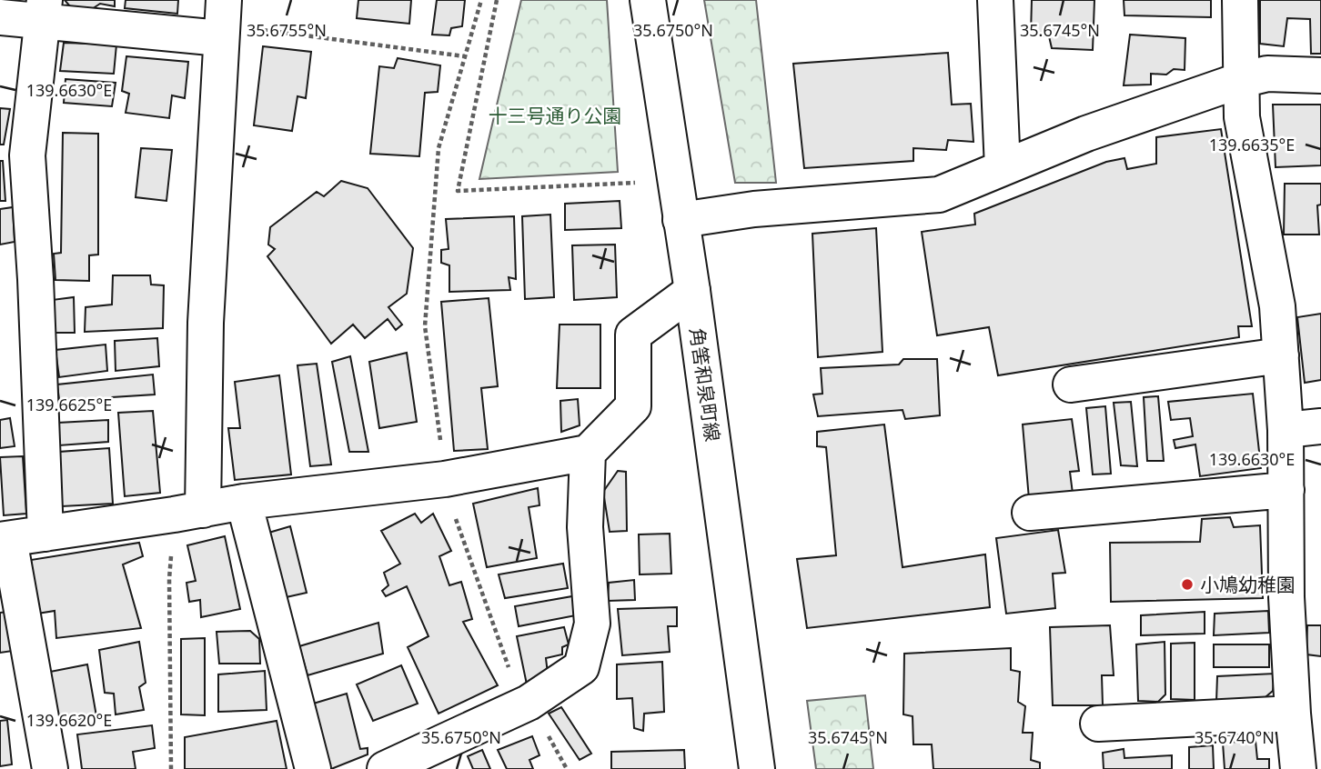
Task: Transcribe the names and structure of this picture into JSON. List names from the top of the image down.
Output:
{
  "streets": {
    "street": ["角筈和泉町線"]
  },
  "parks": ["十三号通り公園"],
  "places": ["小鳩幼稚園"],
  "coordinates": [
    "35.6755°N",
    "35.6750°N",
    "35.6745°N",
    "139.6630°E",
    "139.6635°E",
    "139.6625°E",
    "139.6620°E",
    "35.6740°N"
  ]
}
